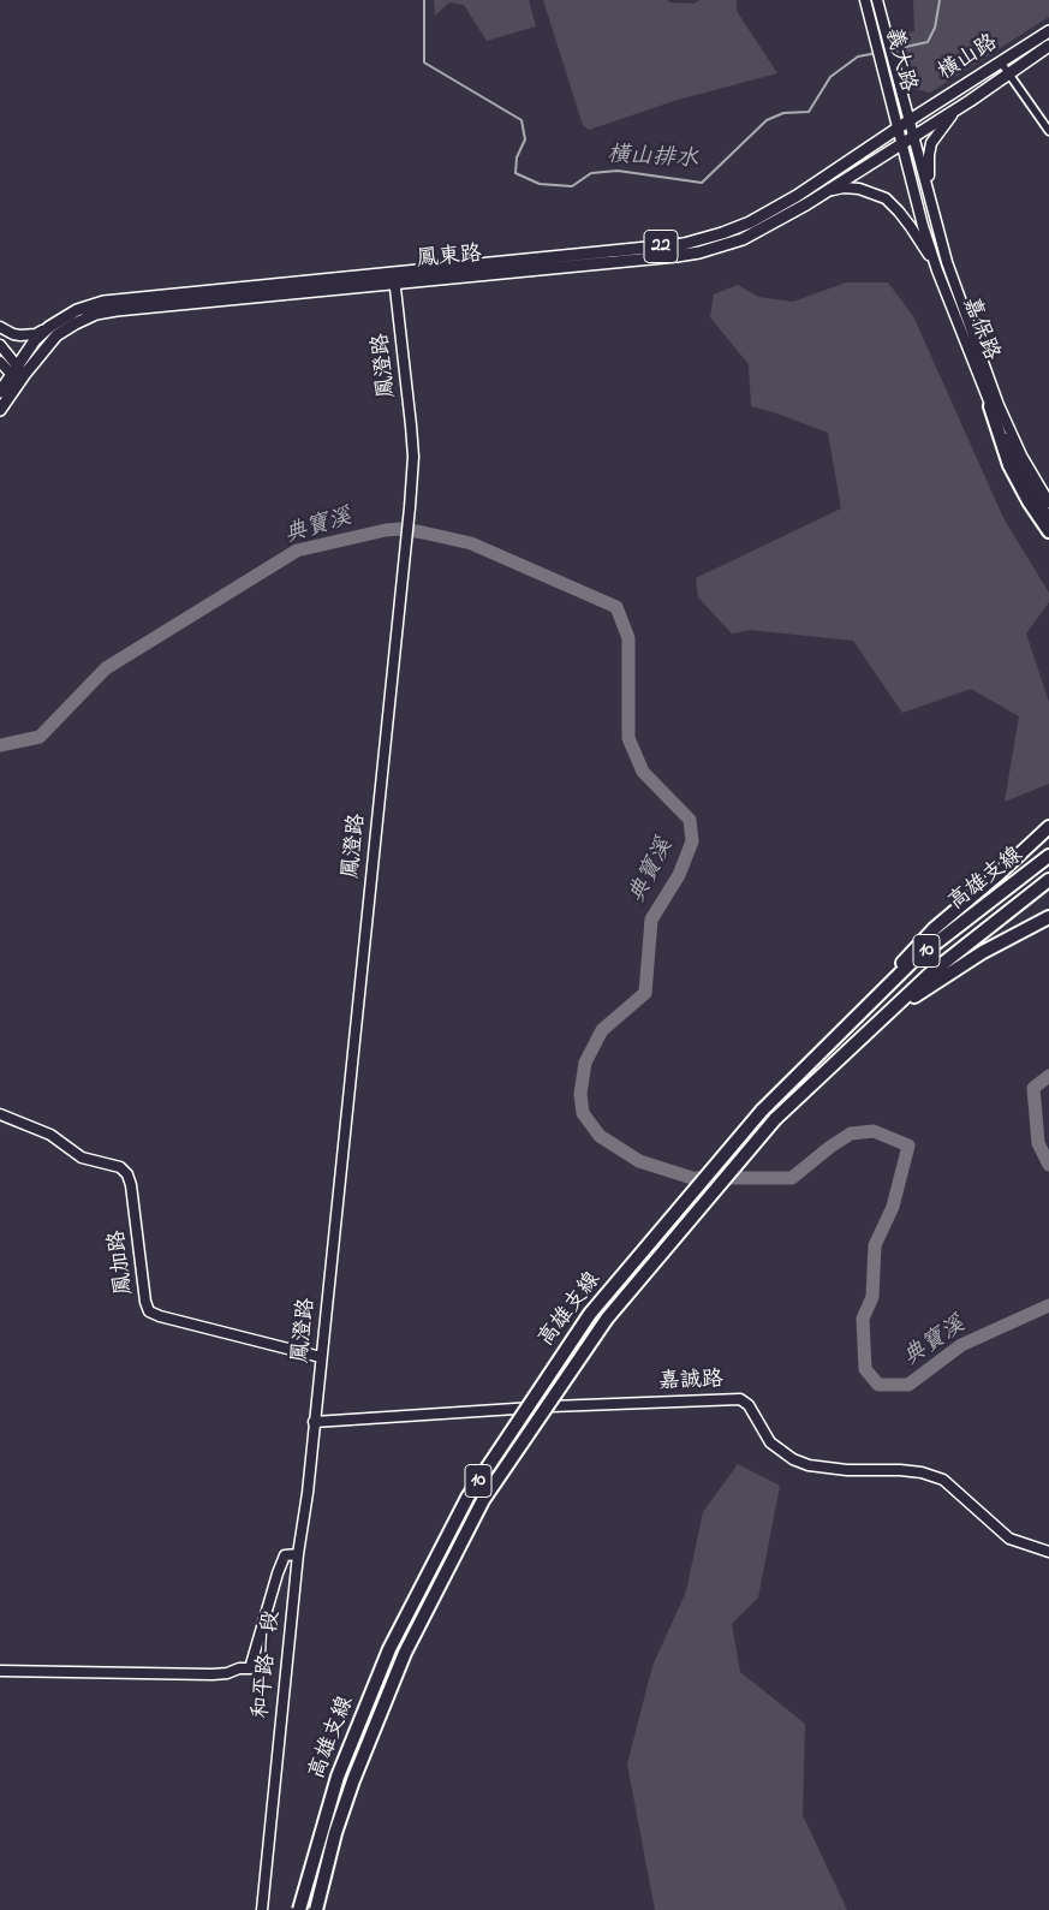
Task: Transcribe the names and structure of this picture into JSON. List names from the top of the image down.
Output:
{
  "streets": {
    "highway": ["高雄支線", "10"],
    "main road": ["橫山路", "22", "鳳東路"],
    "street": [
      "義大路",
      "嘉保路",
      "鳳澄路",
      "鳳加路",
      "嘉誠路",
      "和平路一段"
    ]
  },
  "crossings": [
    ["橫山路", "義大路"],
    ["橫山路", "鳳東路"],
    ["橫山路", "嘉保路"],
    ["義大路", "鳳東路"],
    ["義大路", "嘉保路"],
    ["鳳東路", "嘉保路"],
    ["鳳東路", "鳳澄路"],
    ["鳳澄路", "鳳加路"],
    ["鳳澄路", "嘉誠路"],
    ["鳳澄路", "和平路一段"],
    ["嘉誠路", "和平路一段"]
  ],
  "water": ["橫山排水", "典寶溪"]
}
